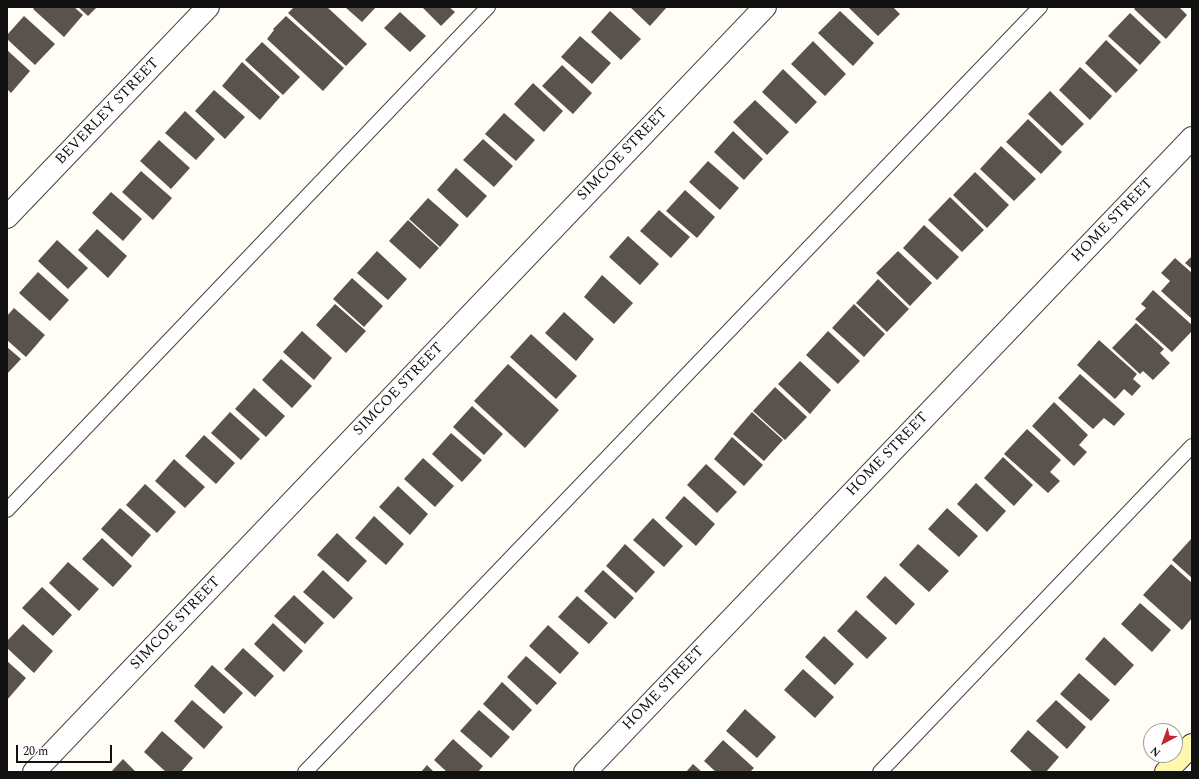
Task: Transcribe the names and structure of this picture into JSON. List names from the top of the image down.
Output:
{
  "streets": {
    "street": ["BEVERLEY STREET", "SIMCOE STREET", "HOME STREET"]
  },
  "scale_bar": "20 m",
  "north": "bottom left"
}
